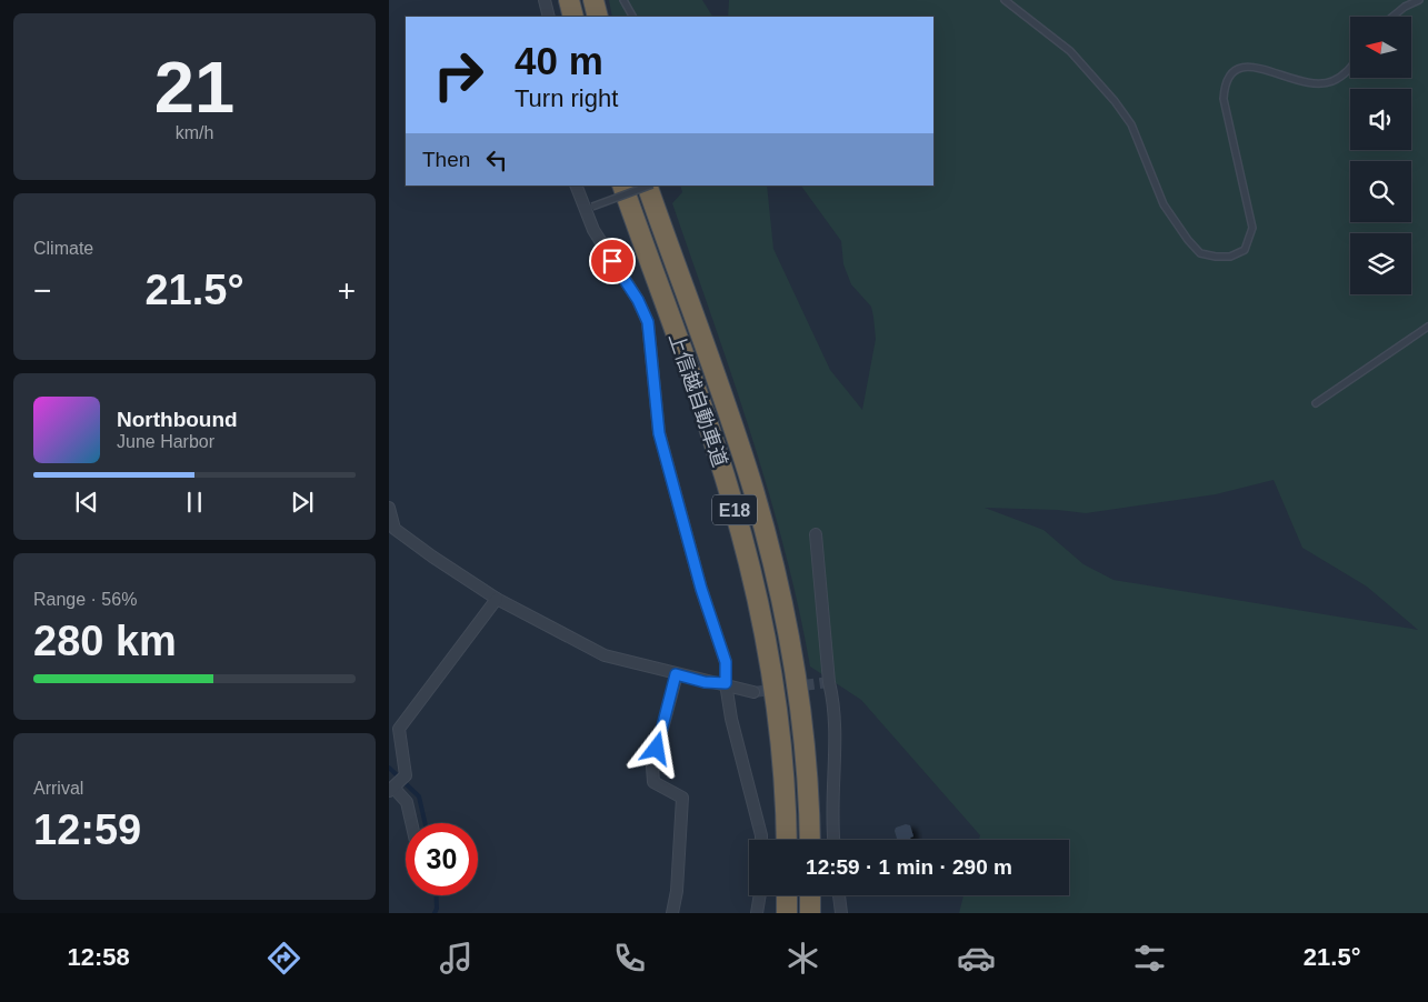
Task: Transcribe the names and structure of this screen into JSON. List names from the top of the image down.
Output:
{
  "streets": {
    "highway": ["上信越自動車道", "E18"]
  },
  "north": "left",
  "page": {
    "tile": [
      ["21", "km/h"],
      "Climate",
      ["Range · 56%", "280 km"],
      ["Arrival", "12:59"]
    ],
    "turn": ["40 m", "Turn right"],
    "then": "Then",
    "heat": ["−", "21.5°", "+"],
    "song": ["Northbound", "June Harbor"],
    "limit": "30",
    "trip": "12:59 · 1 min · 290 m",
    "tabs": ["12:58", "21.5°"]
  }
}
